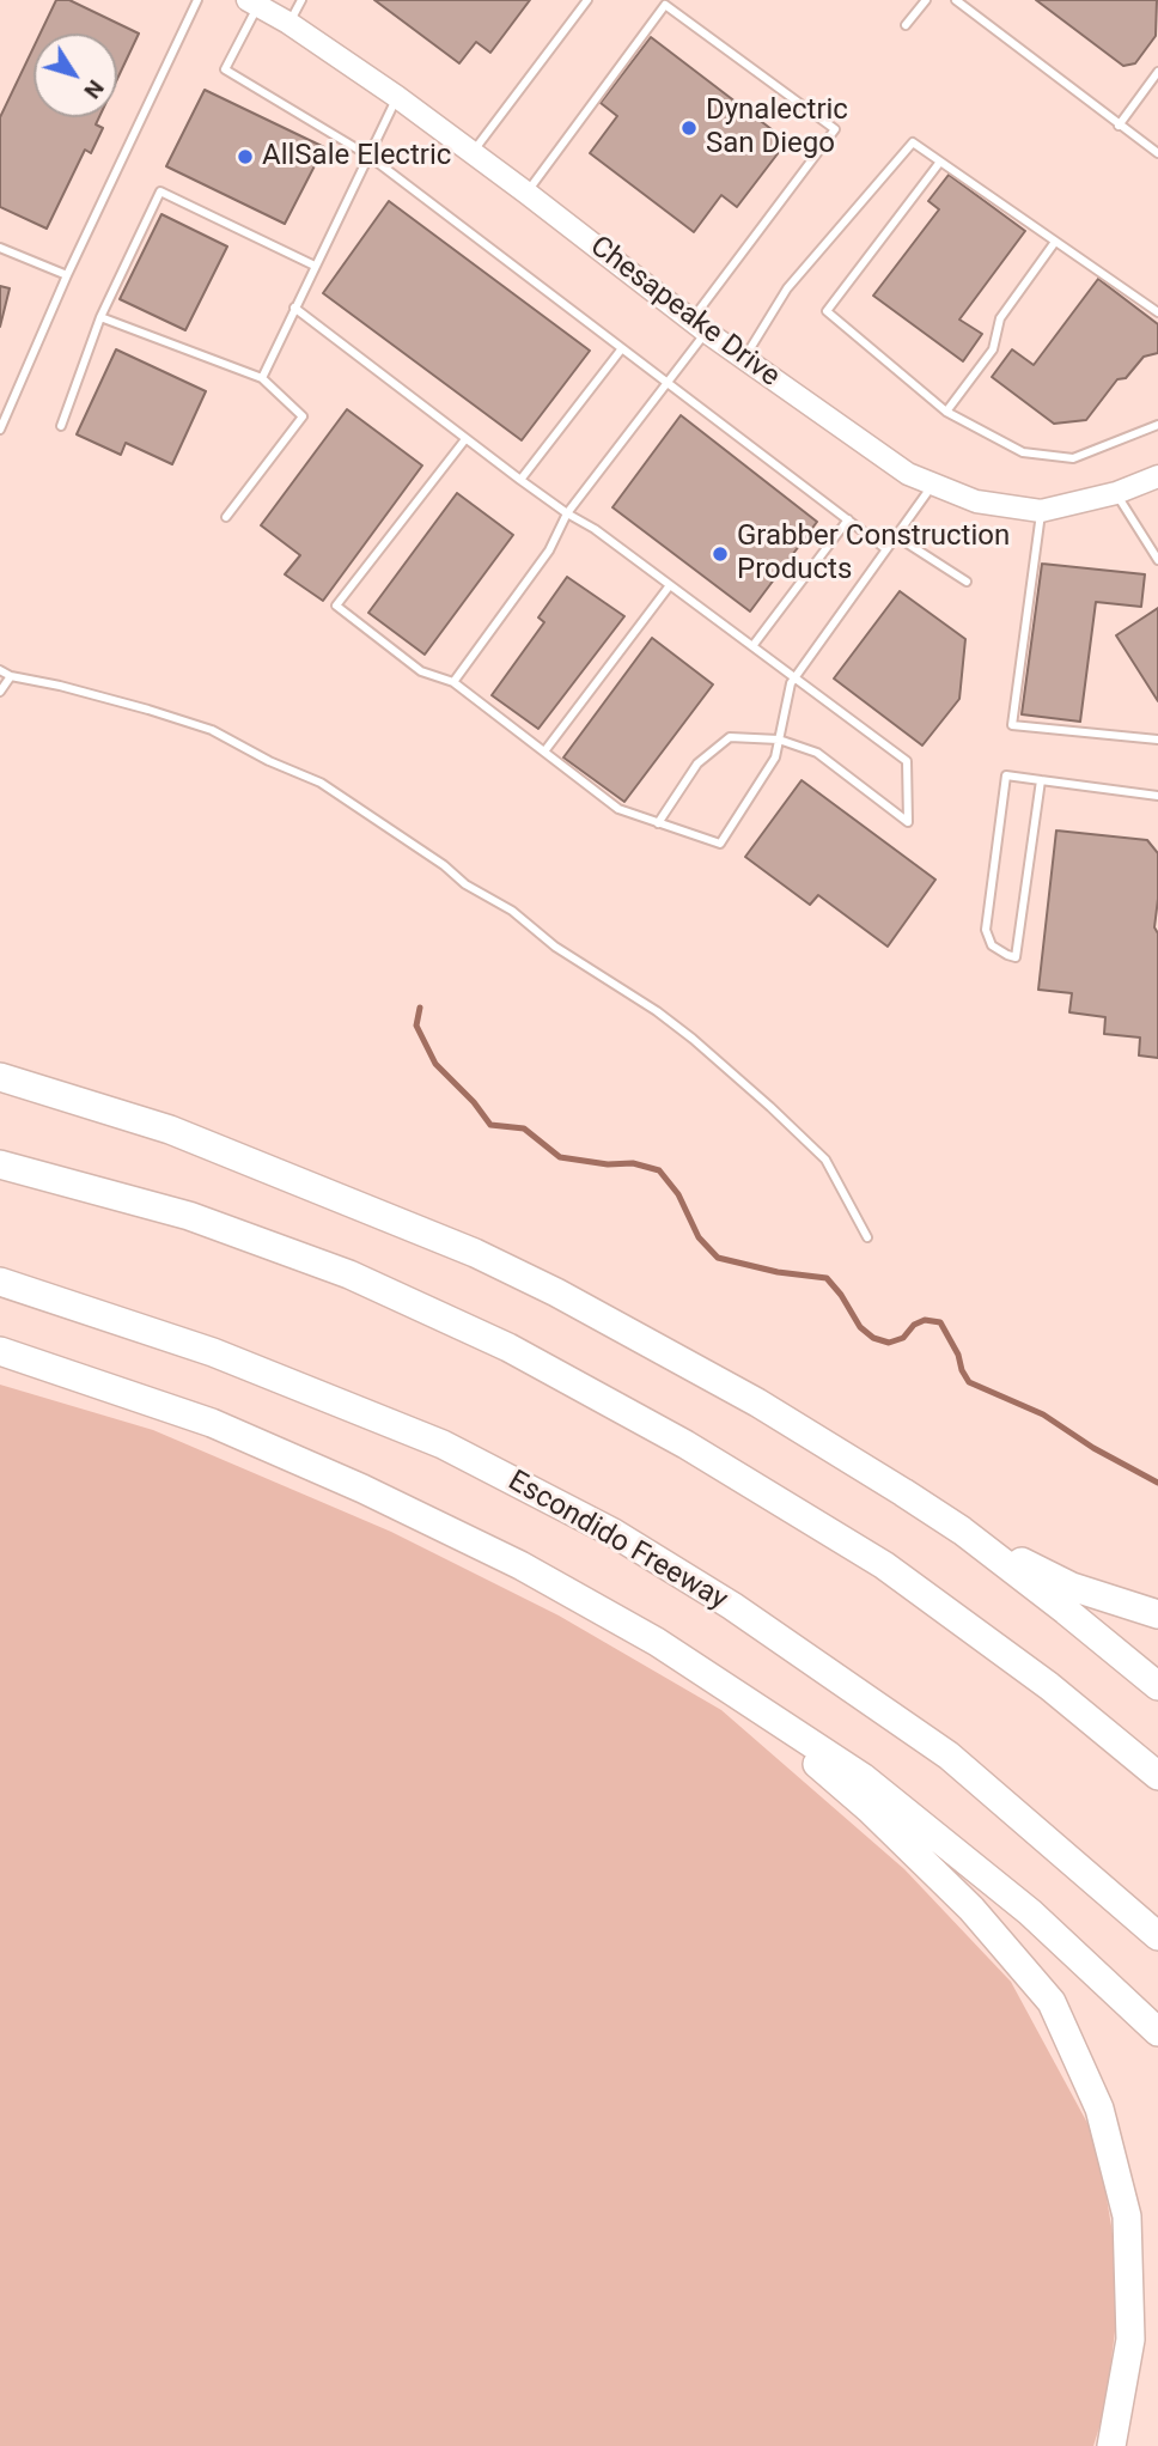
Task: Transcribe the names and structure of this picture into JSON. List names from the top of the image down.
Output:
{
  "streets": {
    "highway": ["Escondido Freeway"],
    "street": ["Chesapeake Drive"]
  },
  "places": ["Dynalectric San Diego", "AllSale Electric", "Grabber Construction Products"],
  "north": "bottom right"
}
